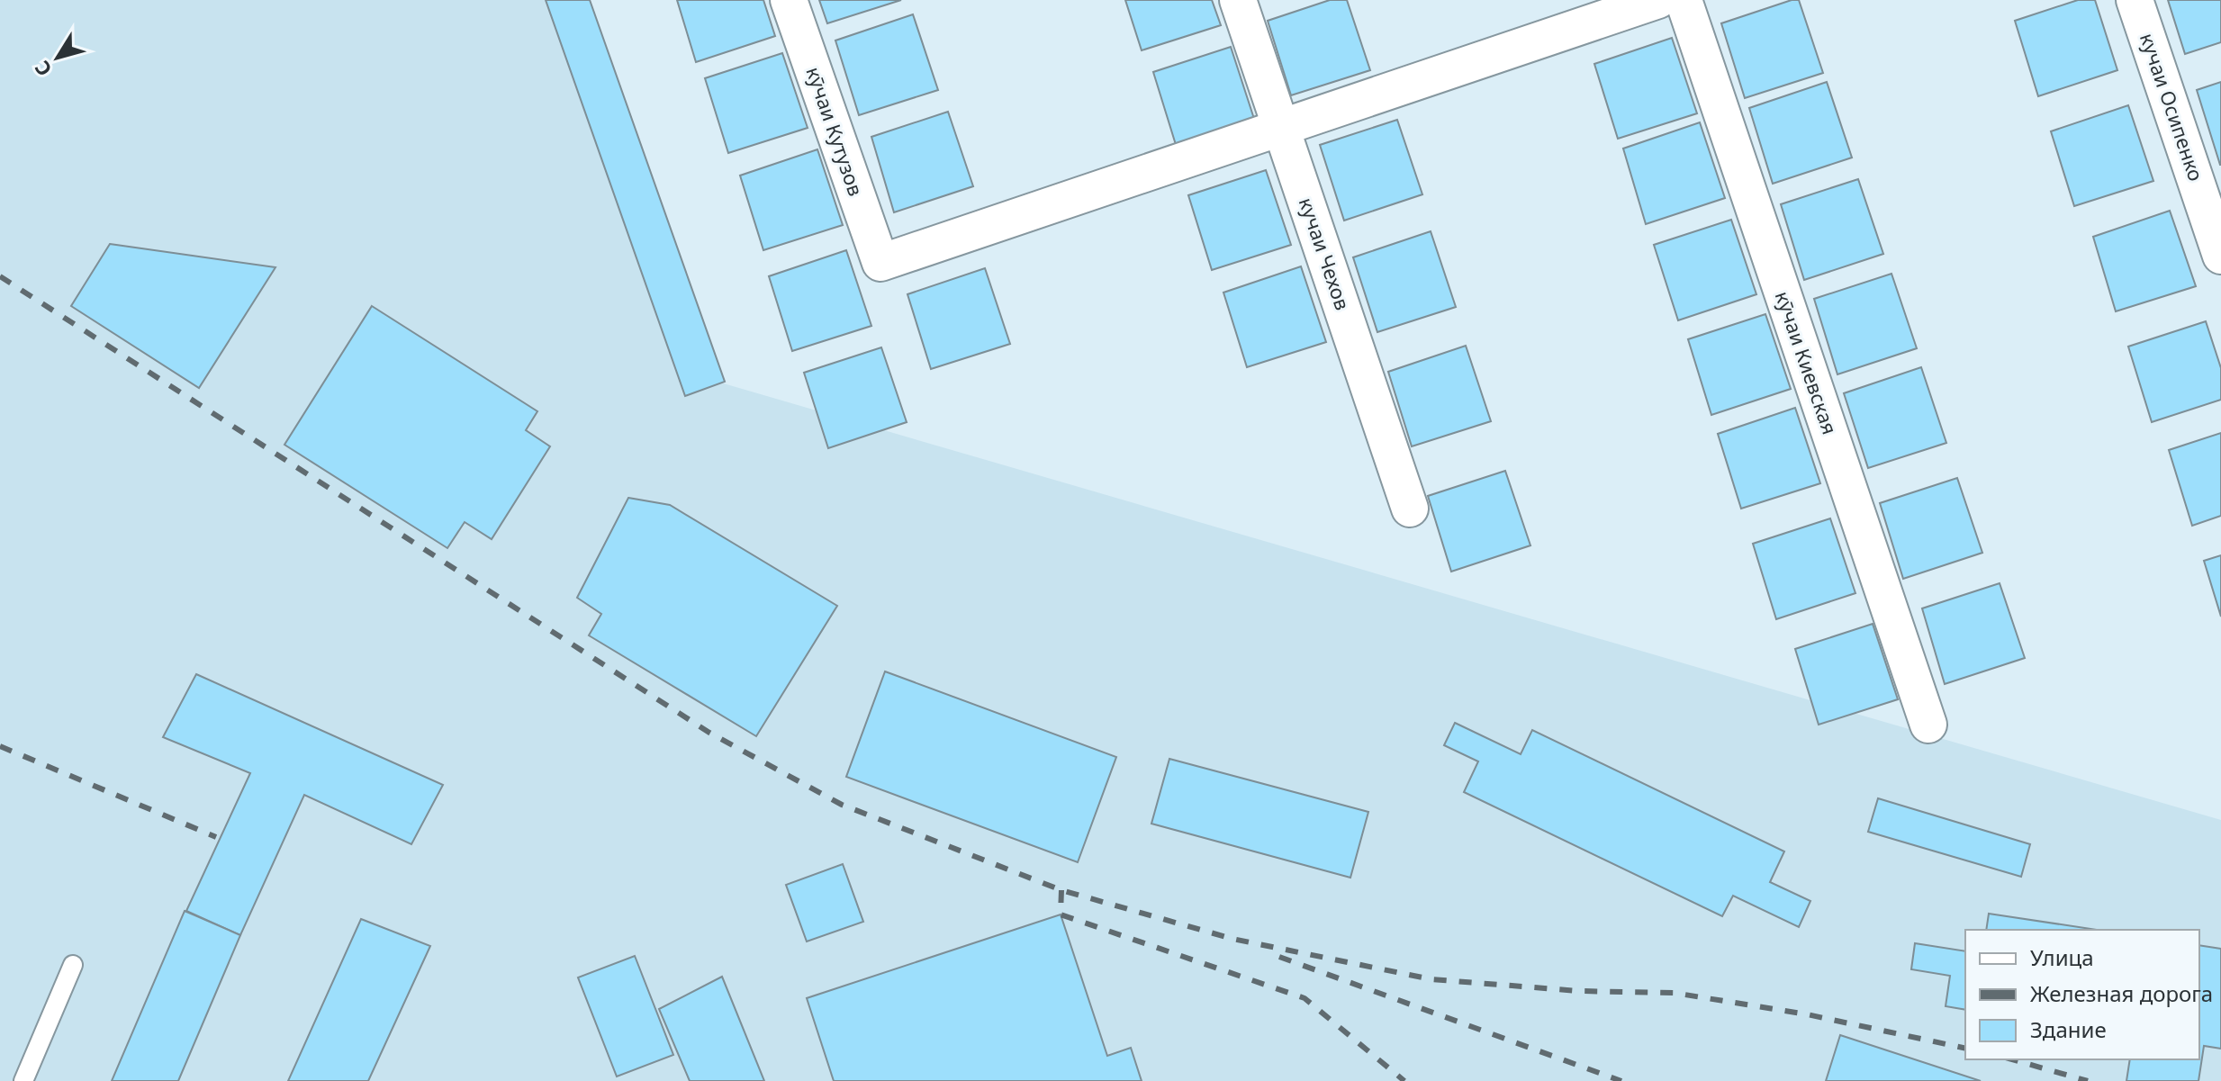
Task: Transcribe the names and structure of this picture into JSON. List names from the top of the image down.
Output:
{
  "streets": {
    "street": [
      "кучаи Осипенко",
      "кӯчаи Кутузов",
      "кучаи Чехов",
      "кӯчаи Киевская"
    ]
  },
  "crossings": [
    ["кӯчаи Кутузов", "кучаи Чехов"]
  ],
  "legend": ["Улица", "Железная дорога", "Здание"],
  "north": "bottom left"
}
